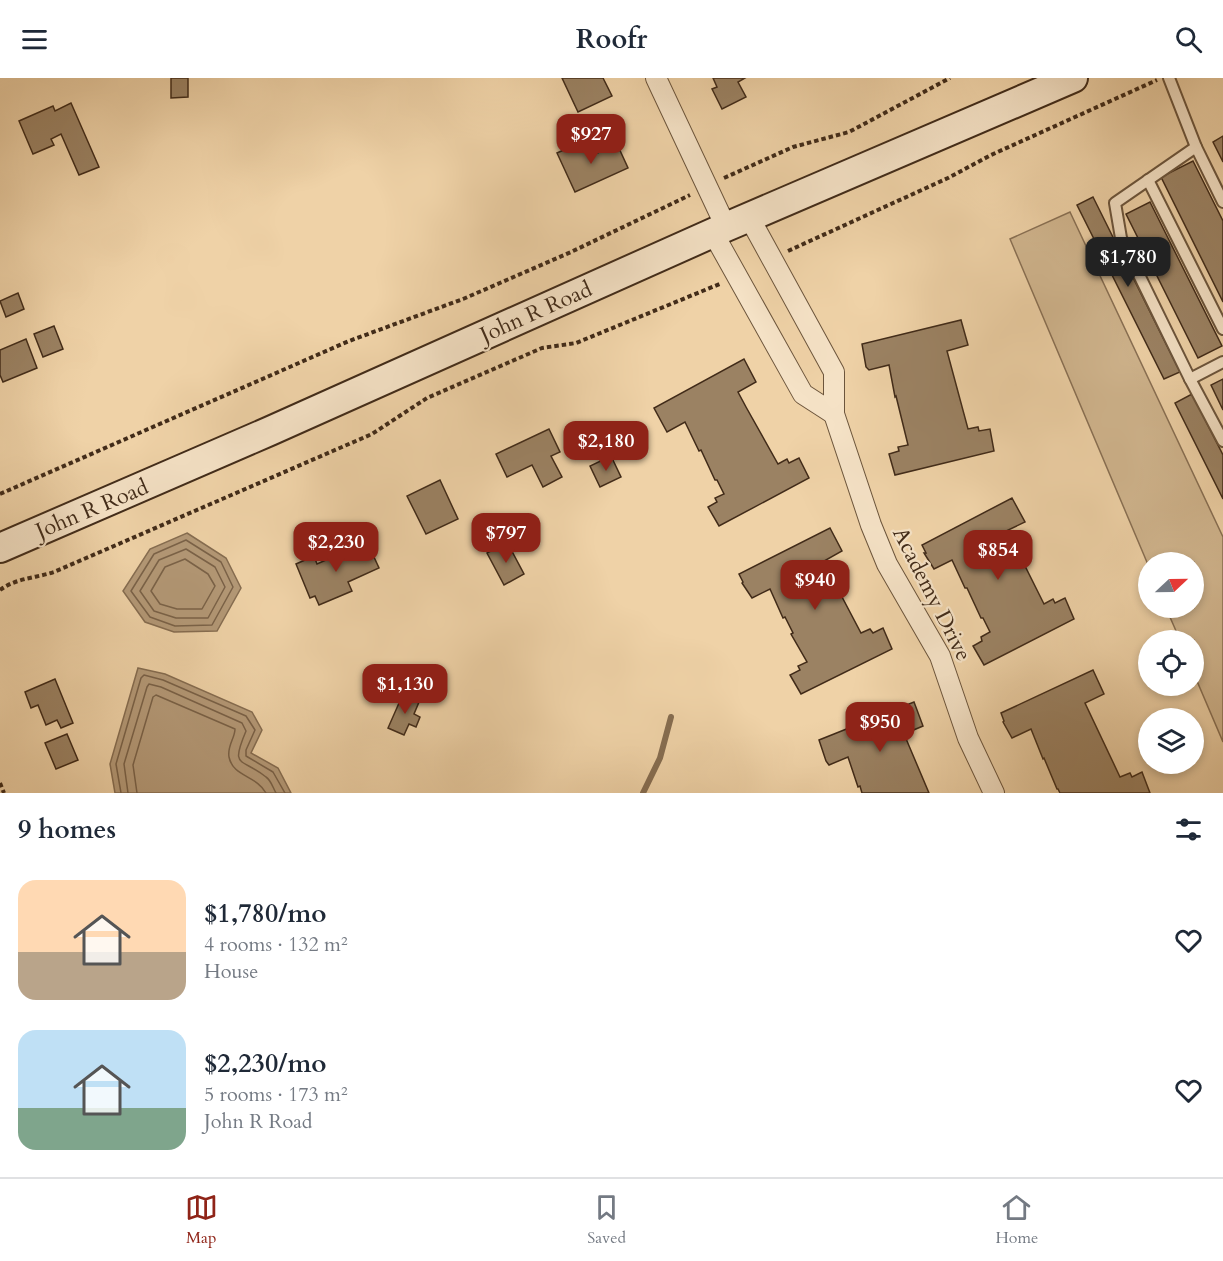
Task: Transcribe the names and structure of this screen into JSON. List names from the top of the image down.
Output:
{
  "streets": {
    "main road": ["John R Road"],
    "street": ["Academy Drive"]
  },
  "crossings": [
    ["John R Road", "Academy Drive"]
  ],
  "north": "right",
  "page": {
    "header": "Roofr",
    "price": [
      "$927",
      "$1,780",
      "$2,180",
      "$797",
      "$2,230",
      "$854",
      "$940",
      "$1,130",
      "$950"
    ],
    "heading": "9 homes",
    "list": [
      {
        "name": "$1,780/mo",
        "note": "4 rooms · 132 m² · House"
      },
      {
        "name": "$2,230/mo",
        "note": "5 rooms · 173 m² · John R Road"
      }
    ],
    "tabs": ["Map", "Saved", "Home"]
  }
}
